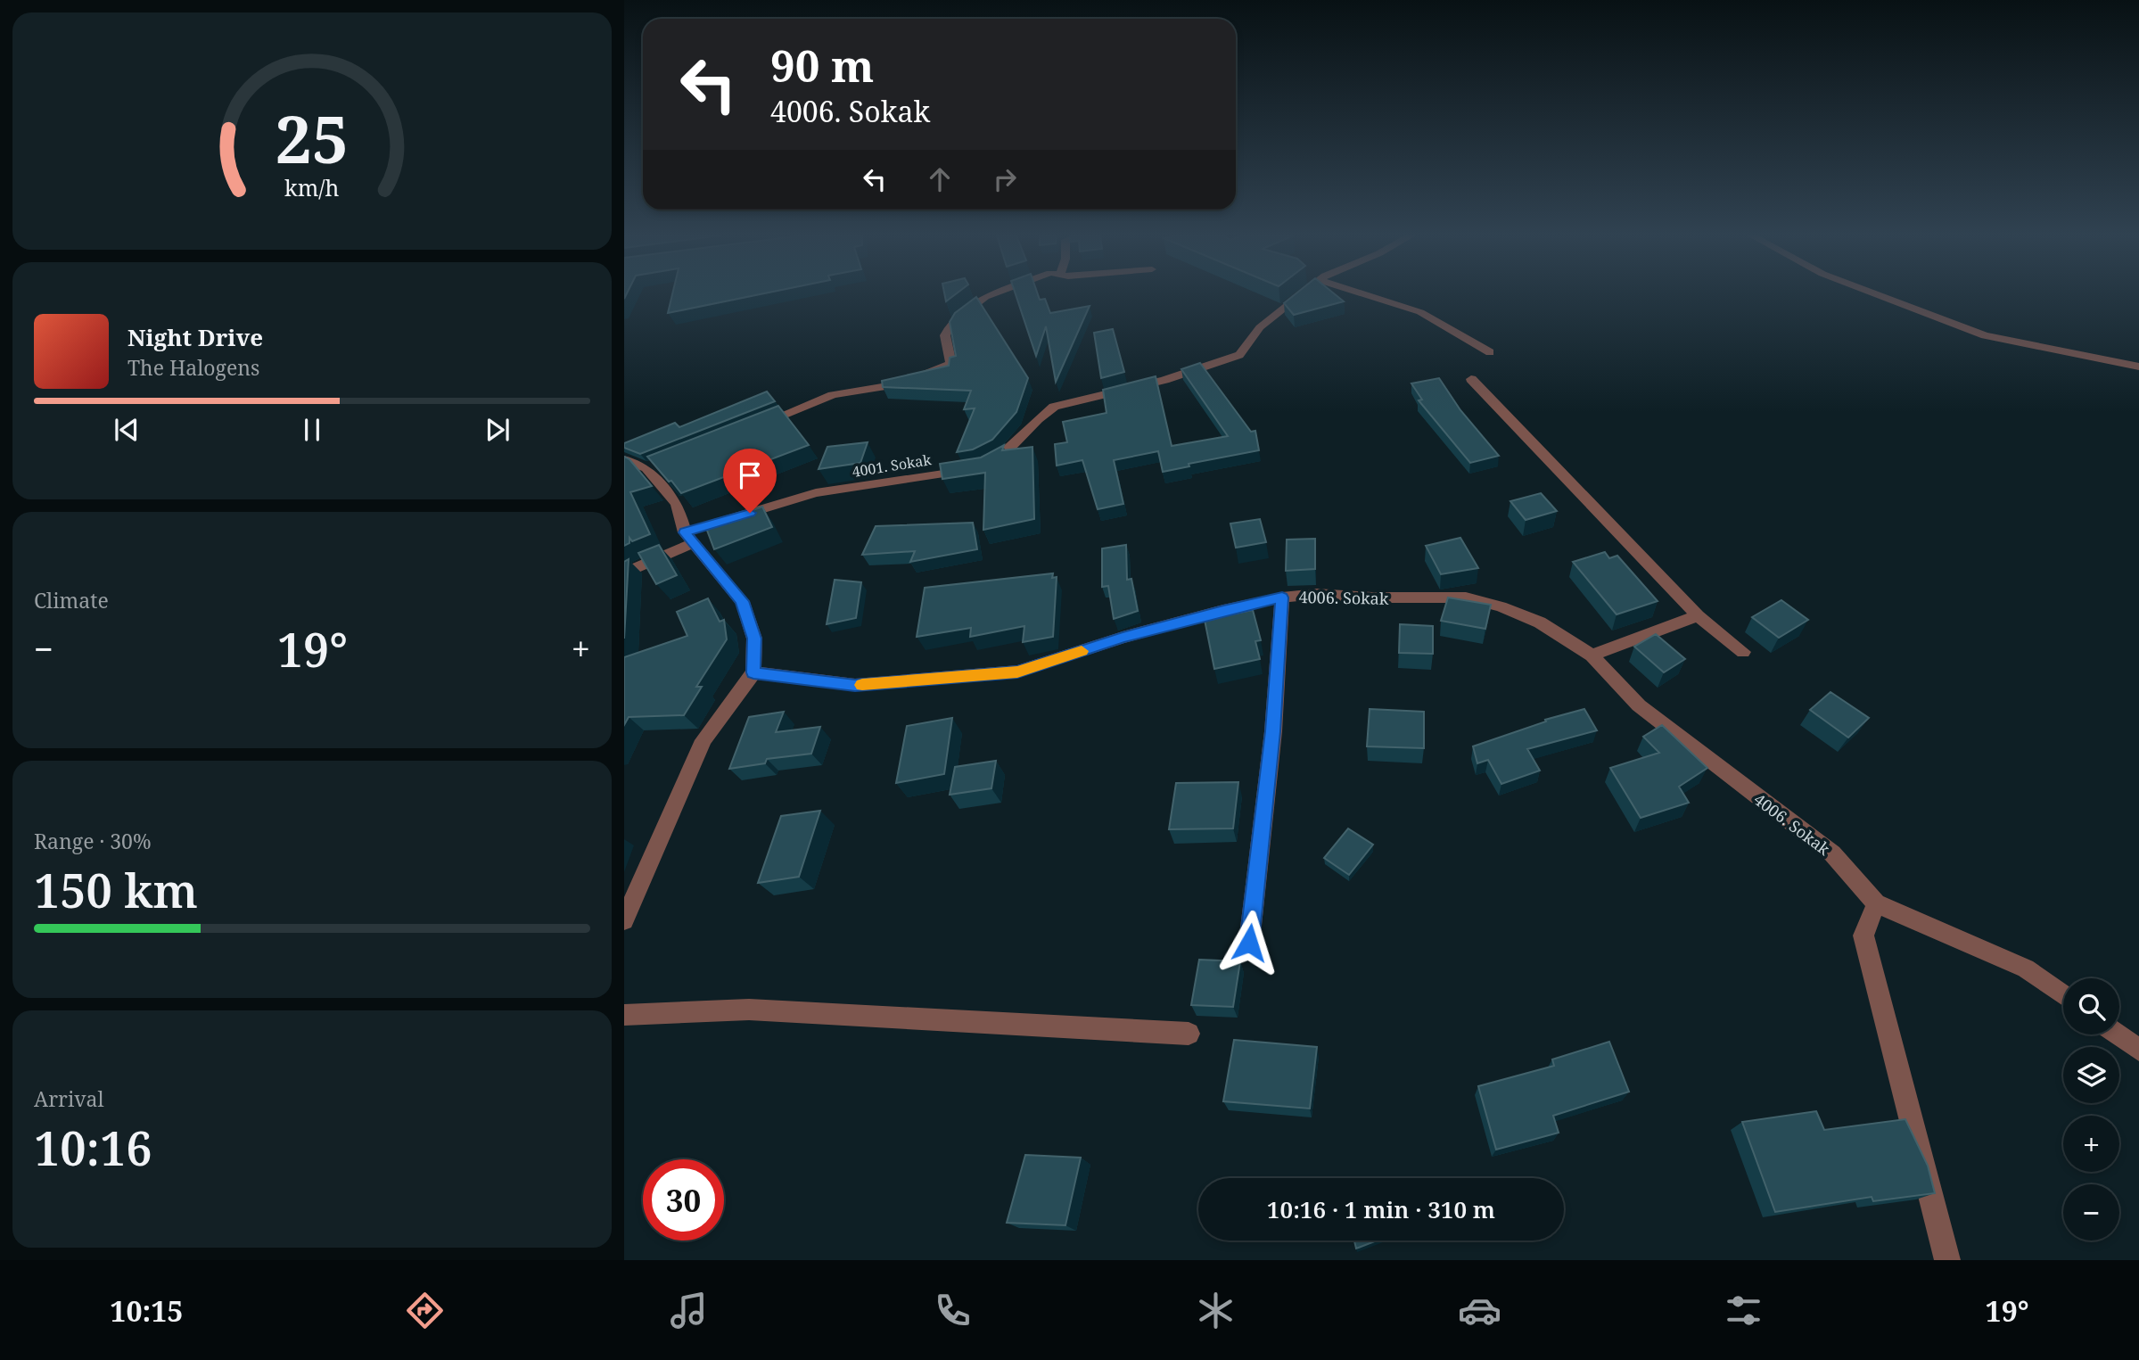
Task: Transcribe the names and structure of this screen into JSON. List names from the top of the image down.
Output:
{
  "streets": {
    "street": ["4001. Sokak", "4006. Sokak"]
  },
  "page": {
    "turn": ["90 m", "4006. Sokak"],
    "song": ["Night Drive", "The Halogens"],
    "tile": [
      "Climate",
      ["Range · 30%", "150 km"],
      ["Arrival", "10:16"]
    ],
    "heat": ["−", "19°", "+"],
    "map_buttons": ["+", "−"],
    "limit": "30",
    "trip": "10:16 · 1 min · 310 m",
    "tabs": ["10:15", "19°"],
    "gauge": ["25", "km/h"]
  }
}
